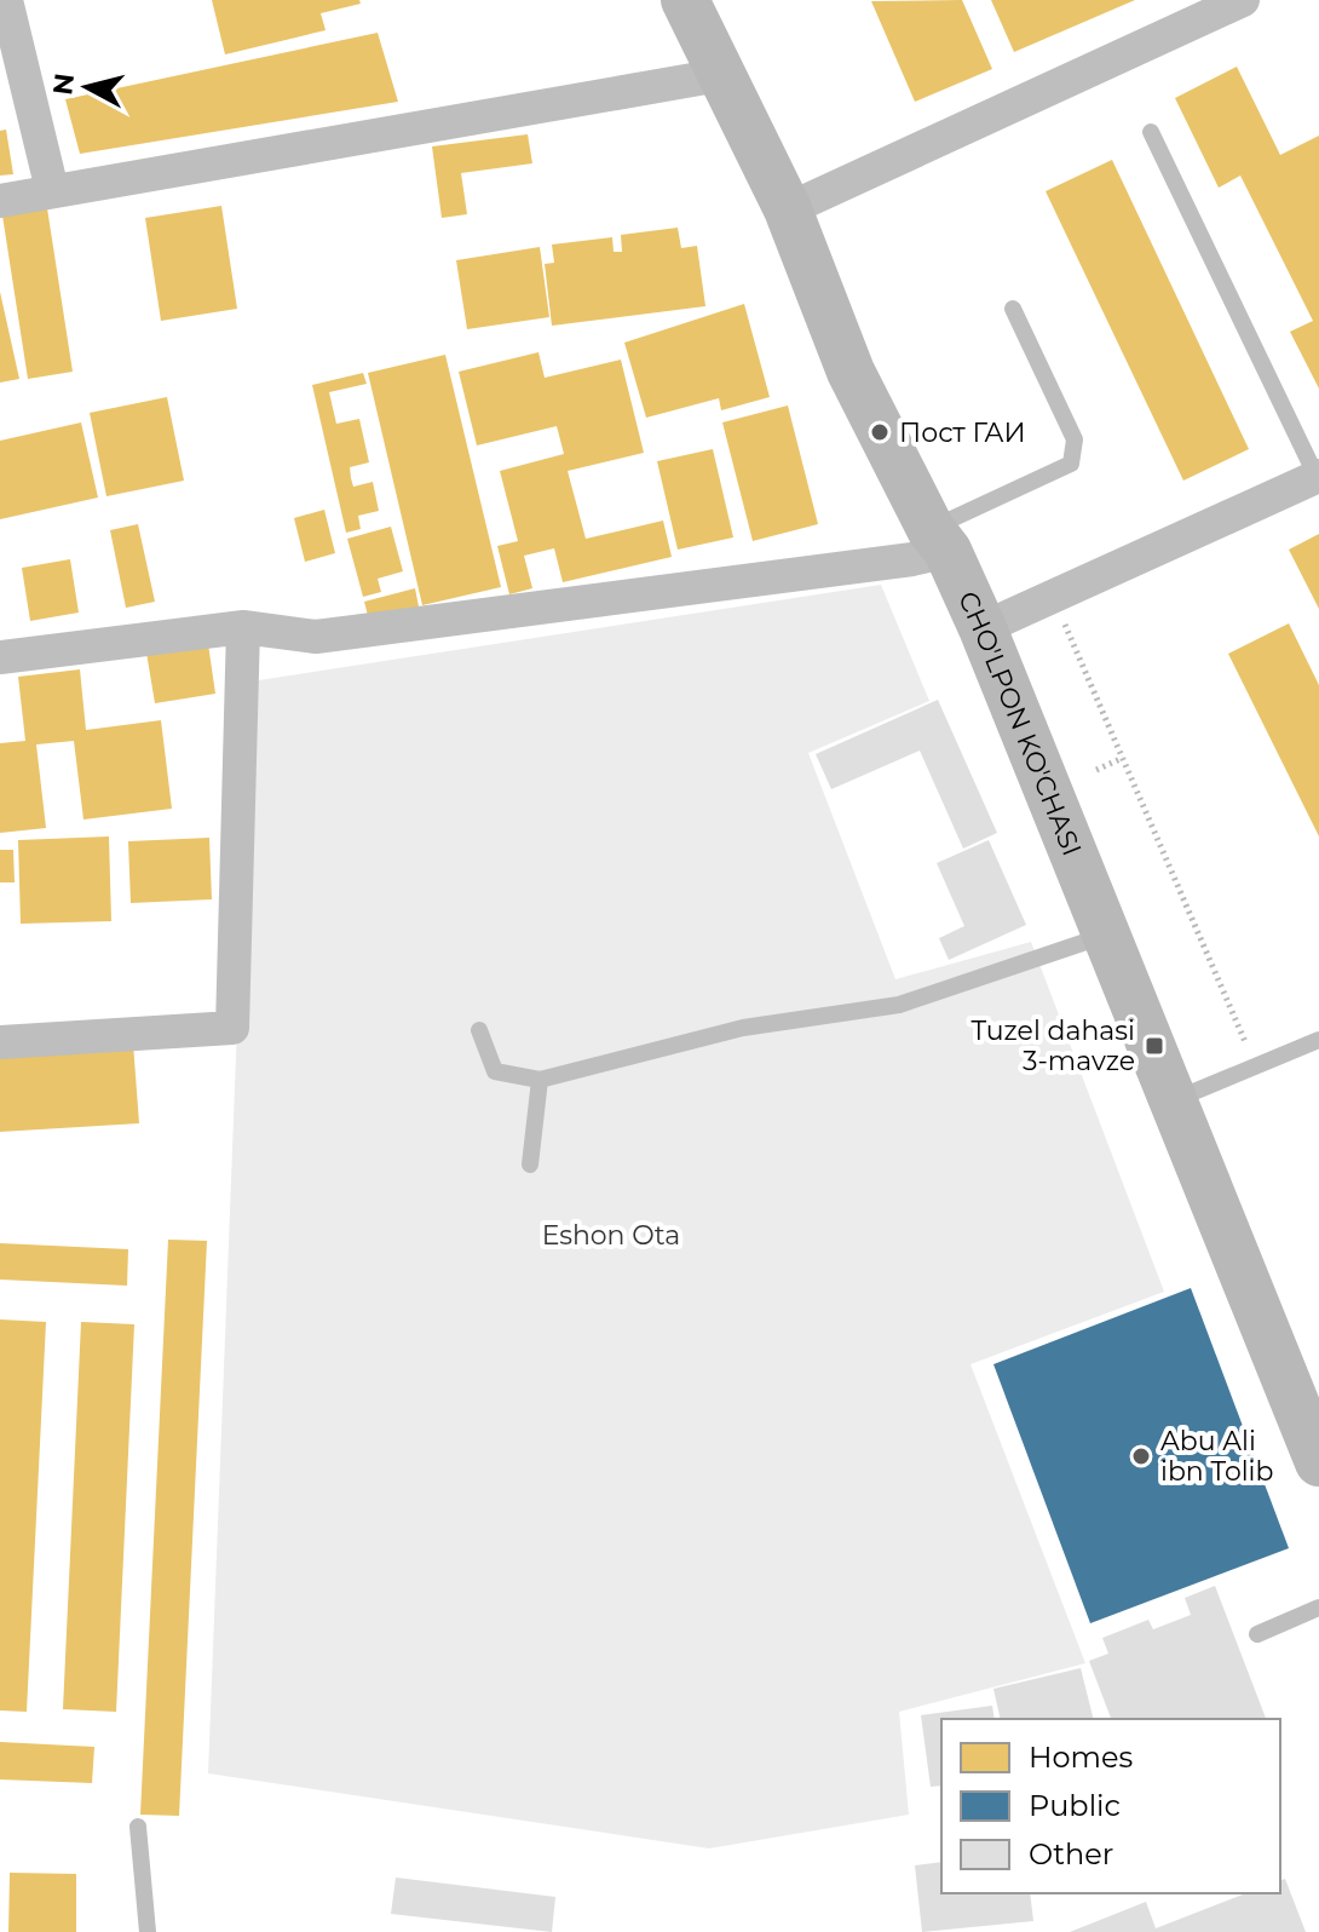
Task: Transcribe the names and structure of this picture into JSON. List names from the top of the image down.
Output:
{
  "streets": {
    "main road": ["CHO'LPON KO'CHASI"]
  },
  "parks": ["Eshon Ota"],
  "places": {
    "other": ["Пост ГАИ", "Abu Ali ibn Tolib"],
    "transit": ["Tuzel dahasi 3-mavze"]
  },
  "legend": ["Homes", "Public", "Other"],
  "north": "left"
}
